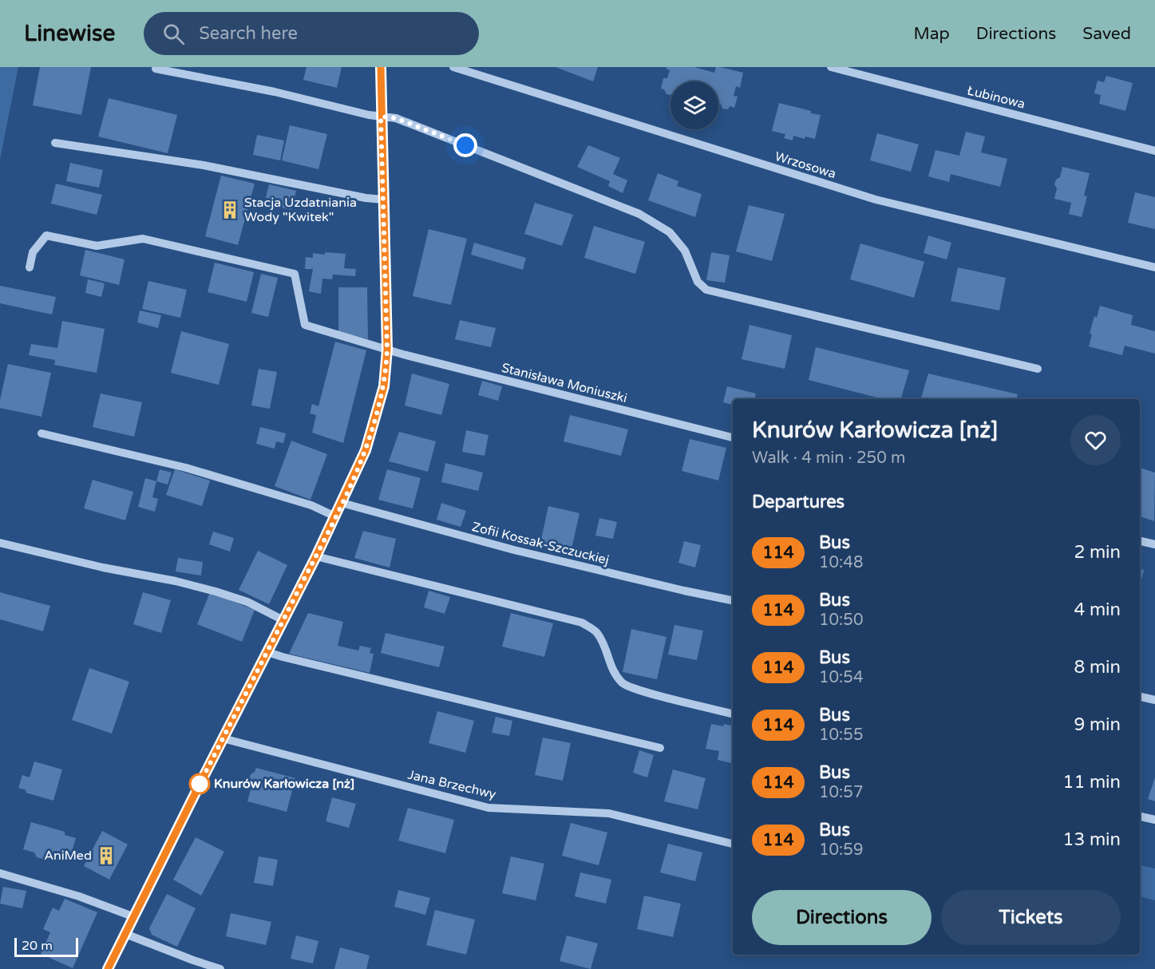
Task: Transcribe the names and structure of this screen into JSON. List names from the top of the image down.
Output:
{
  "streets": {
    "street": [
      "Łubinowa",
      "Wrzosowa",
      "Stanisława Moniuszki",
      "Zofii Kossak-Szczuckiej",
      "Jana Brzechwy"
    ]
  },
  "places": {
    "building": ["Stacja Uzdatniania Wody \"Kwitek\"", "AniMed"],
    "other": ["Knurów Karłowicza [nż]"]
  },
  "lines": ["bus line 114"],
  "scale_bar": "20 m",
  "page": {
    "header": "Linewise",
    "search": "Search here",
    "nav": ["Map", "Directions", "Saved"],
    "heading": [
      ["Knurów Karłowicza [nż]", "Walk · 4 min · 250 m"],
      "Departures"
    ],
    "list": [
      {
        "mark": "114",
        "name": "Bus",
        "note": "10:48",
        "value": "2 min"
      },
      {
        "mark": "114",
        "name": "Bus",
        "note": "10:50",
        "value": "4 min"
      },
      {
        "mark": "114",
        "name": "Bus",
        "note": "10:54",
        "value": "8 min"
      },
      {
        "mark": "114",
        "name": "Bus",
        "note": "10:55",
        "value": "9 min"
      },
      {
        "mark": "114",
        "name": "Bus",
        "note": "10:57",
        "value": "11 min"
      },
      {
        "mark": "114",
        "name": "Bus",
        "note": "10:59",
        "value": "13 min"
      }
    ],
    "buttons": ["Directions", "Tickets"],
    "scale": "20 m"
  }
}
